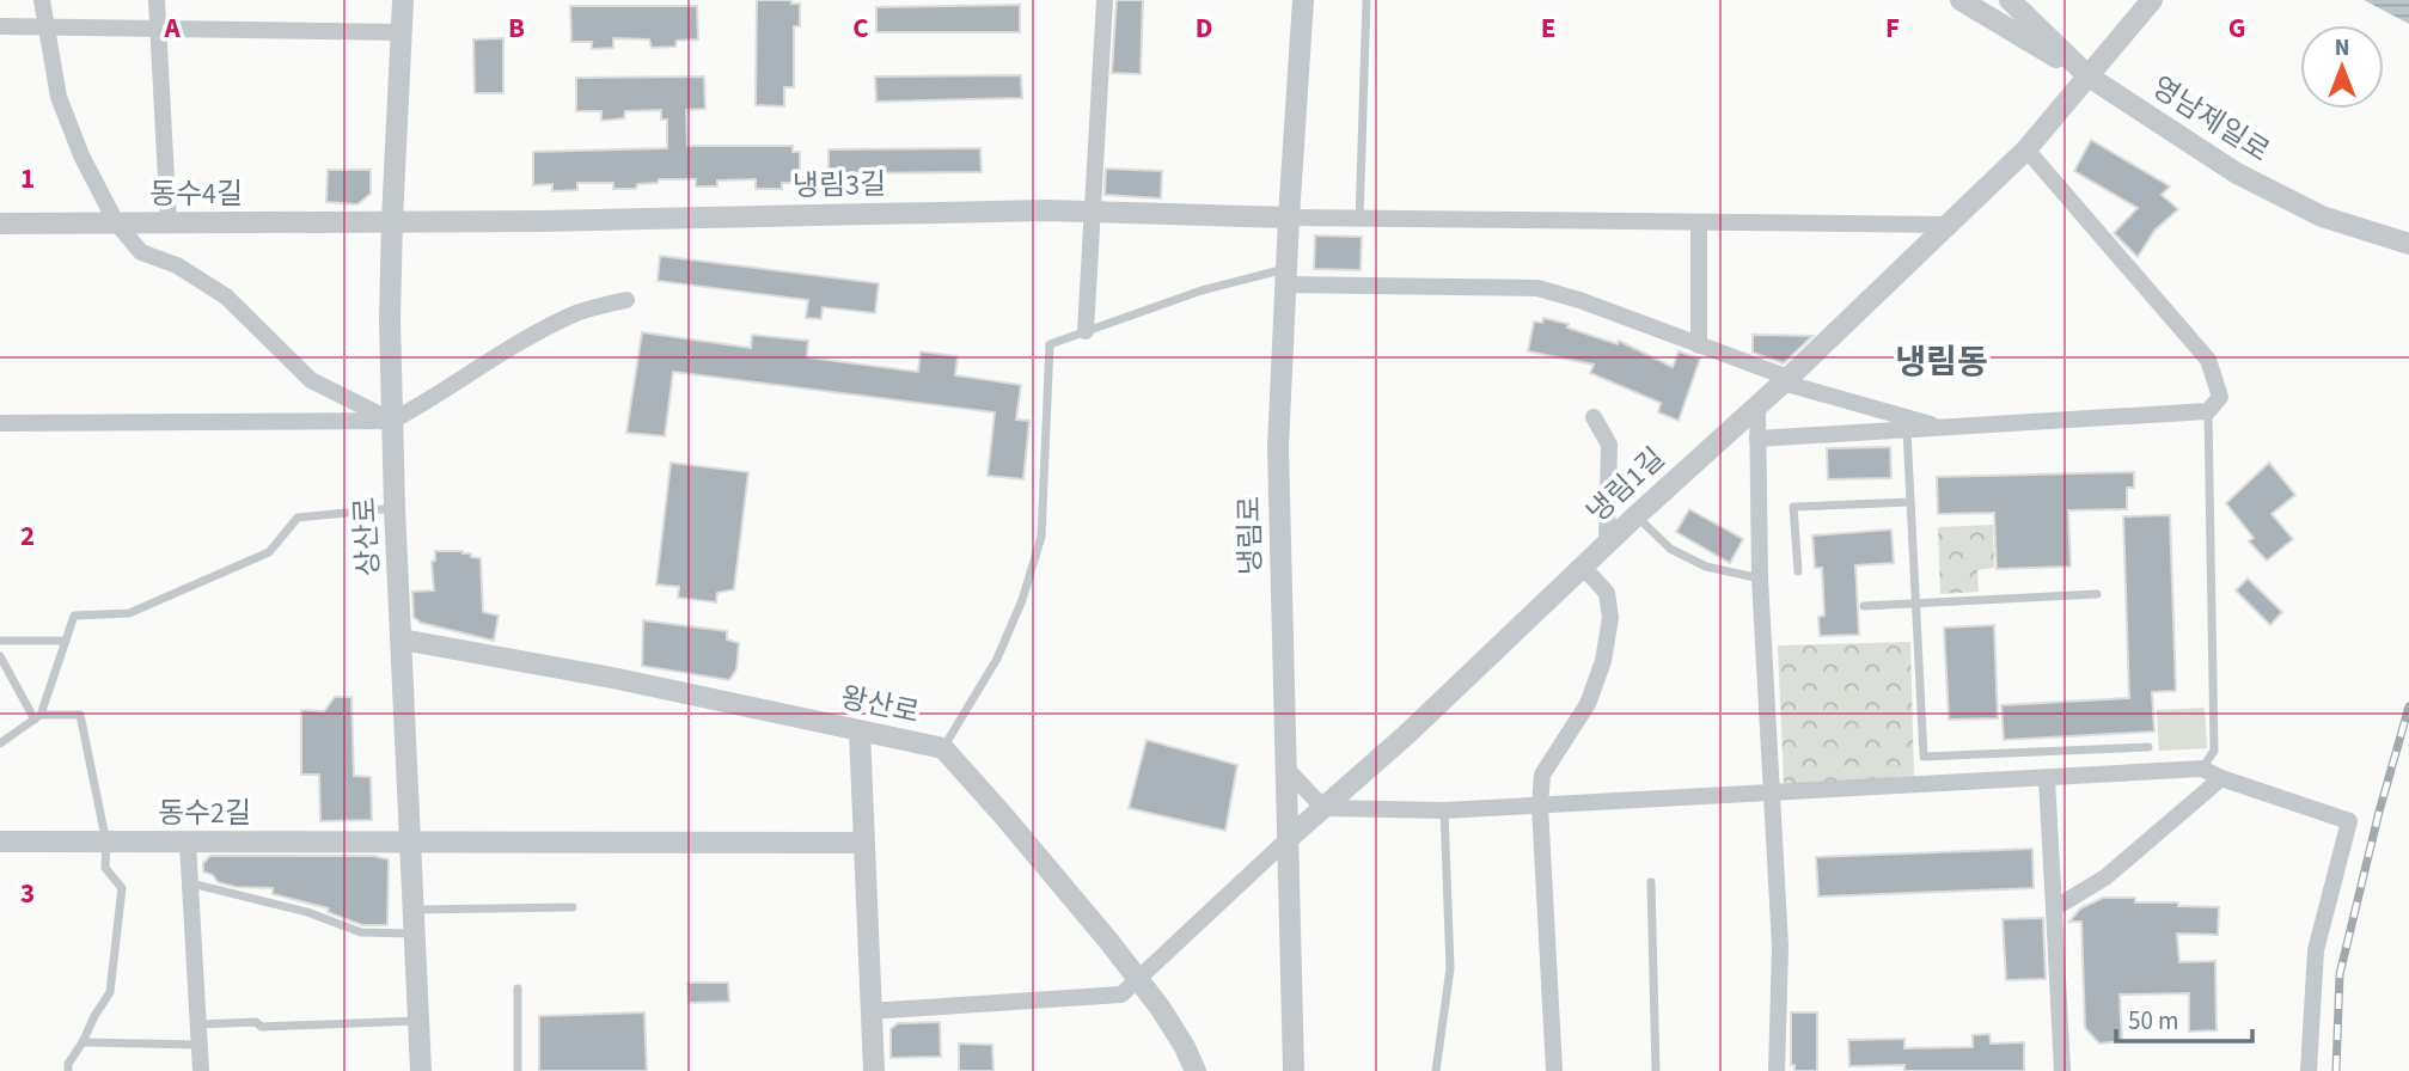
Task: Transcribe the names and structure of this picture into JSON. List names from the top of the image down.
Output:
{
  "streets": {
    "street": [
      "영남제일로",
      "냉림3길",
      "동수4길",
      "냉림1길",
      "냉림로",
      "상산로",
      "왕산로",
      "동수2길"
    ]
  },
  "crossings": [
    ["영남제일로", "냉림1길"],
    ["냉림3길", "동수4길"],
    ["냉림3길", "냉림로"],
    ["냉림3길", "상산로"],
    ["동수4길", "상산로"],
    ["냉림1길", "냉림로"],
    ["냉림1길", "왕산로"],
    ["상산로", "왕산로"],
    ["상산로", "동수2길"]
  ],
  "districts": ["냉림동"],
  "scale_bar": "50 m",
  "north": "top",
  "grid": {
    "columns": [
      "A",
      "B",
      "C",
      "D",
      "E",
      "F",
      "G"
    ],
    "rows": ["1", "2", "3"]
  }
}
